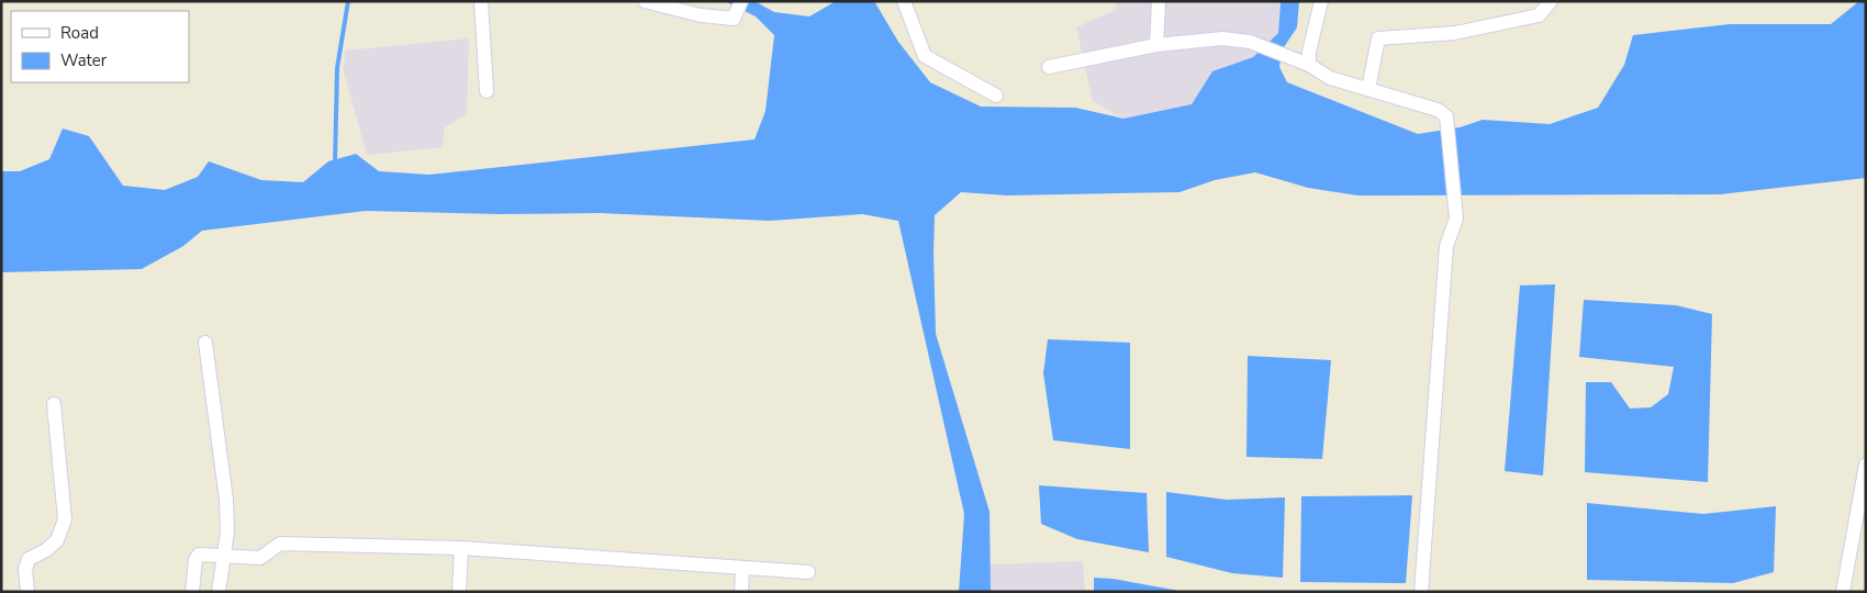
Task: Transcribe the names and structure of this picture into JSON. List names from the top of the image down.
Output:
{
  "legend": ["Road", "Water"]
}
